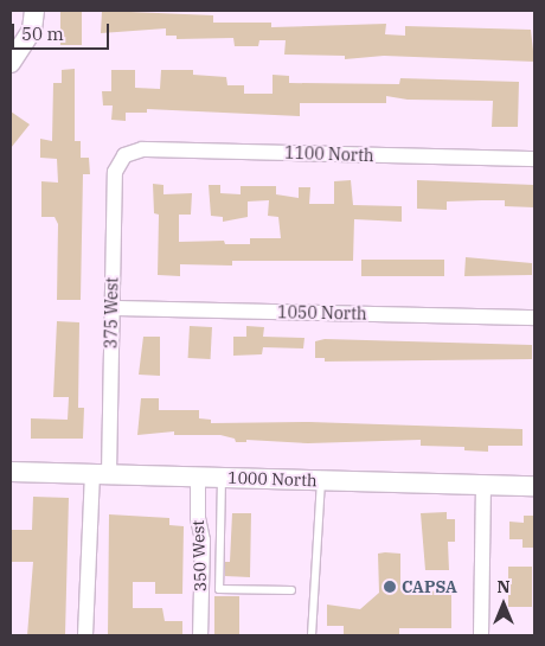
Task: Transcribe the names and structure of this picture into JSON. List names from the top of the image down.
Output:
{
  "streets": {
    "street": [
      "1100 North",
      "375 West",
      "1050 North",
      "1000 North",
      "350 West"
    ]
  },
  "crossings": [
    ["1100 North", "375 West"],
    ["375 West", "1050 North"],
    ["375 West", "1000 North"],
    ["1000 North", "350 West"]
  ],
  "places": ["CAPSA"],
  "scale_bar": "50 m",
  "north": "top"
}
